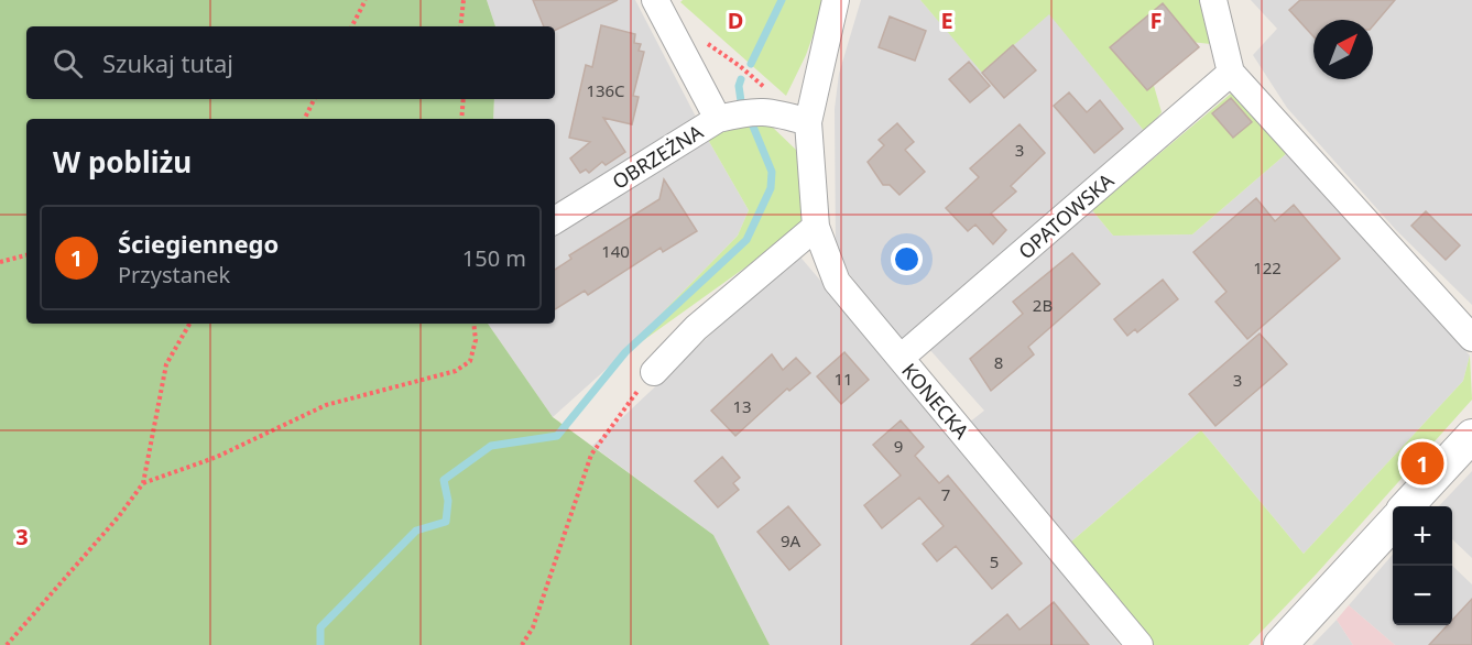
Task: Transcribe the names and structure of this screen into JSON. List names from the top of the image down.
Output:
{
  "streets": {
    "street": ["OBRZEŻNA", "OPATOWSKA", "KONECKA"]
  },
  "crossings": [
    ["OPATOWSKA", "KONECKA"]
  ],
  "house_numbers": [
    "136C",
    "3",
    "140",
    "122",
    "2B",
    "8",
    "11",
    "3",
    "13",
    "9",
    "7",
    "9A",
    "5"
  ],
  "north": "top right",
  "page": {
    "search": "Szukaj tutaj",
    "heading": "W pobliżu",
    "list": [
      {
        "mark": "1",
        "name": "Ściegiennego",
        "note": "Przystanek",
        "value": "150 m"
      }
    ],
    "pins": "1",
    "map_buttons": ["+", "−"]
  },
  "grid": {
    "columns": ["D", "E", "F"],
    "rows": ["3"]
  }
}
